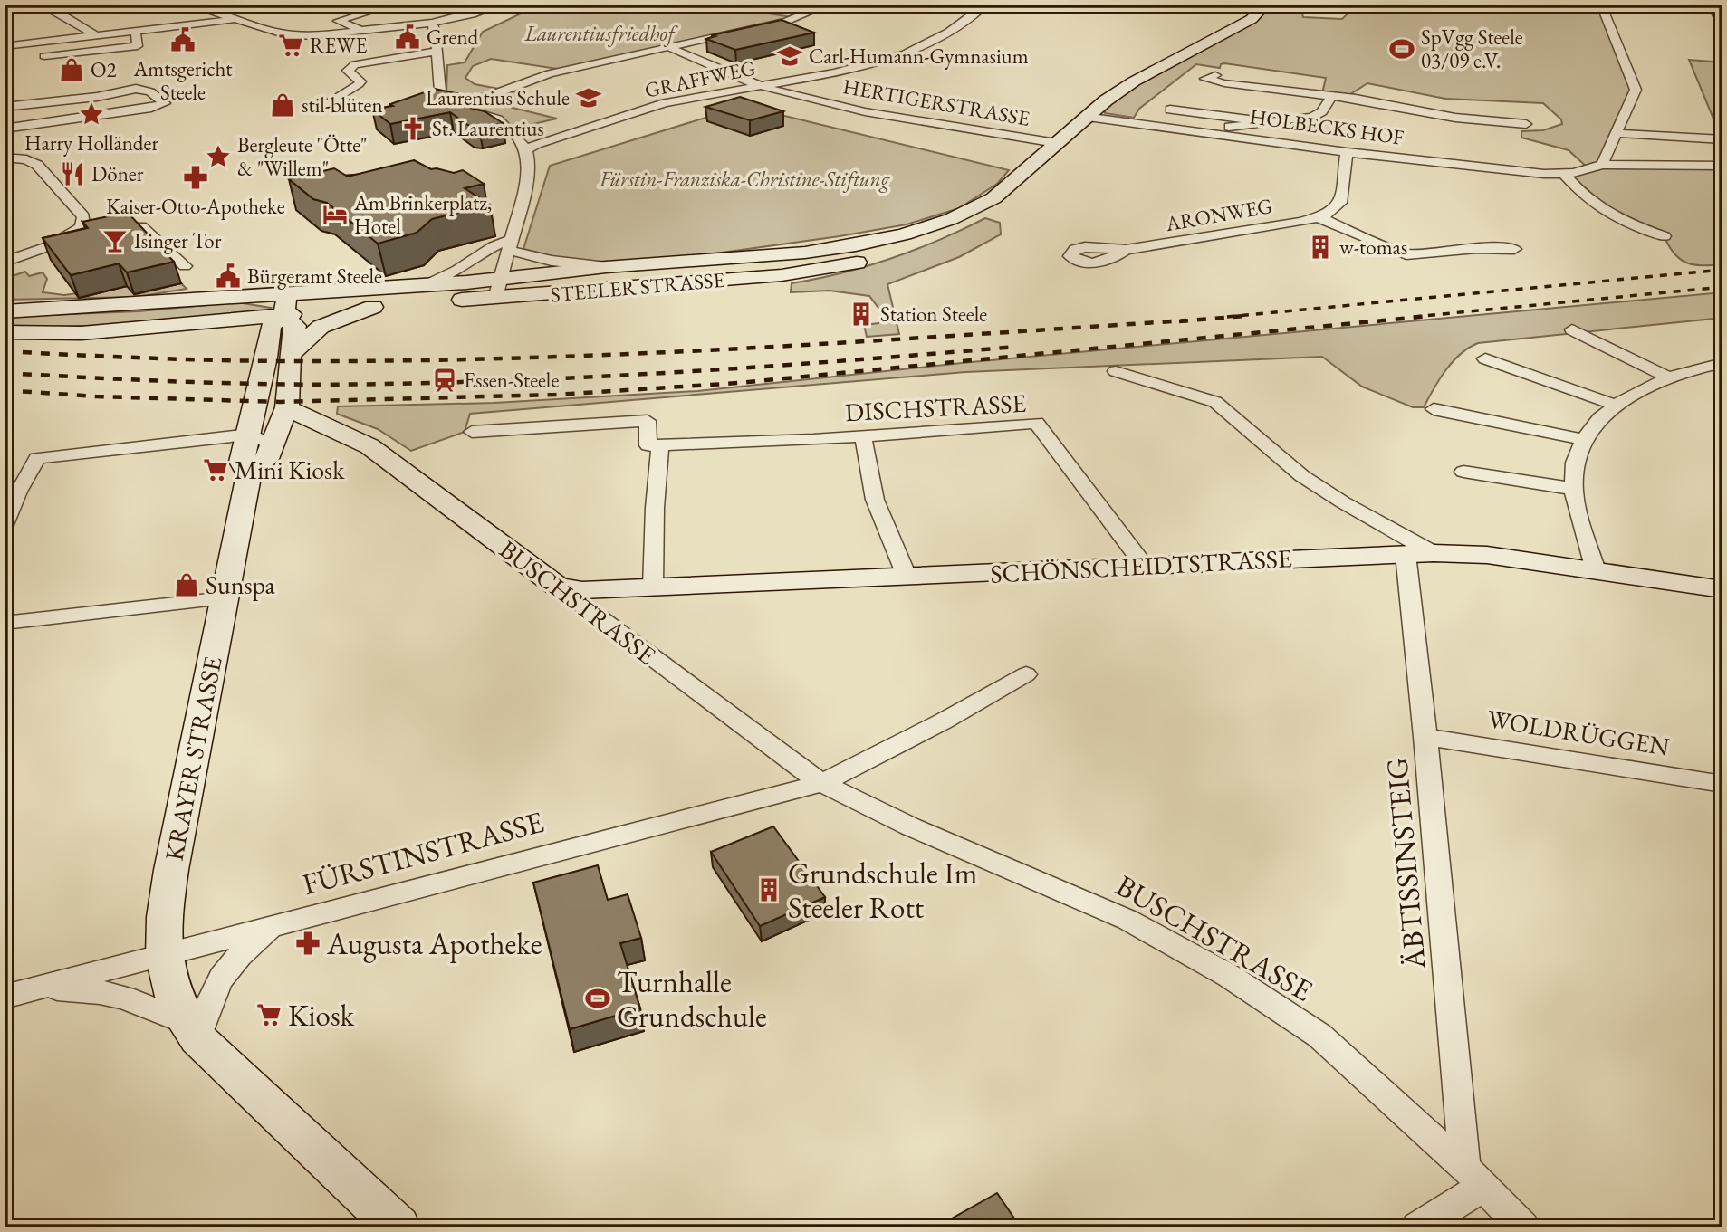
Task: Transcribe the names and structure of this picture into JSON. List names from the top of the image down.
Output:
{
  "streets": {
    "main road": [
      "STEELER STRASSE",
      "SCHÖNSCHEIDTSTRASSE",
      "BUSCHSTRASSE",
      "KRAYER STRASSE"
    ],
    "street": [
      "GRAFFWEG",
      "HERTIGERSTRASSE",
      "HOLBECKS HOF",
      "ARONWEG",
      "DISCHSTRASSE",
      "WOLDRÜGGEN",
      "FÜRSTINSTRASSE",
      "ÄBTISSINSTEIG"
    ]
  },
  "crossings": [
    ["GRAFFWEG", "HERTIGERSTRASSE"],
    ["HERTIGERSTRASSE", "STEELER STRASSE"],
    ["HOLBECKS HOF", "STEELER STRASSE"],
    ["STEELER STRASSE", "KRAYER STRASSE"],
    ["DISCHSTRASSE", "SCHÖNSCHEIDTSTRASSE"],
    ["SCHÖNSCHEIDTSTRASSE", "BUSCHSTRASSE"],
    ["SCHÖNSCHEIDTSTRASSE", "ÄBTISSINSTEIG"],
    ["BUSCHSTRASSE", "FÜRSTINSTRASSE"],
    ["BUSCHSTRASSE", "ÄBTISSINSTEIG"],
    ["WOLDRÜGGEN", "ÄBTISSINSTEIG"],
    ["KRAYER STRASSE", "FÜRSTINSTRASSE"]
  ],
  "parks": ["Laurentiusfriedhof", "Fürstin-Franziska-Christine-Stiftung"],
  "places": {
    "public building": ["Grend", "Amtsgericht Steele", "Bürgeramt Steele"],
    "supermarket": ["REWE", "Mini Kiosk", "Kiosk"],
    "sports": ["SpVgg Steele 03/09 e.V.", "Turnhalle Grundschule"],
    "school or university": ["Carl-Humann-Gymnasium", "Laurentius Schule"],
    "shop": ["O2", "stil-blüten", "Sunspa"],
    "place": ["Harry Holländer", "Bergleute \"Ötte\" & \"Willem\""],
    "church": ["St. Laurentius"],
    "restaurant": ["Döner"],
    "pharmacy": ["Kaiser-Otto-Apotheke", "Augusta Apotheke"],
    "hotel": ["Am Brinkerplatz, Hotel"],
    "bar": ["Isinger Tor"],
    "building": ["w-tomas", "Station Steele", "Grundschule Im Steeler Rott"],
    "station": ["Essen-Steele"]
  }
}
